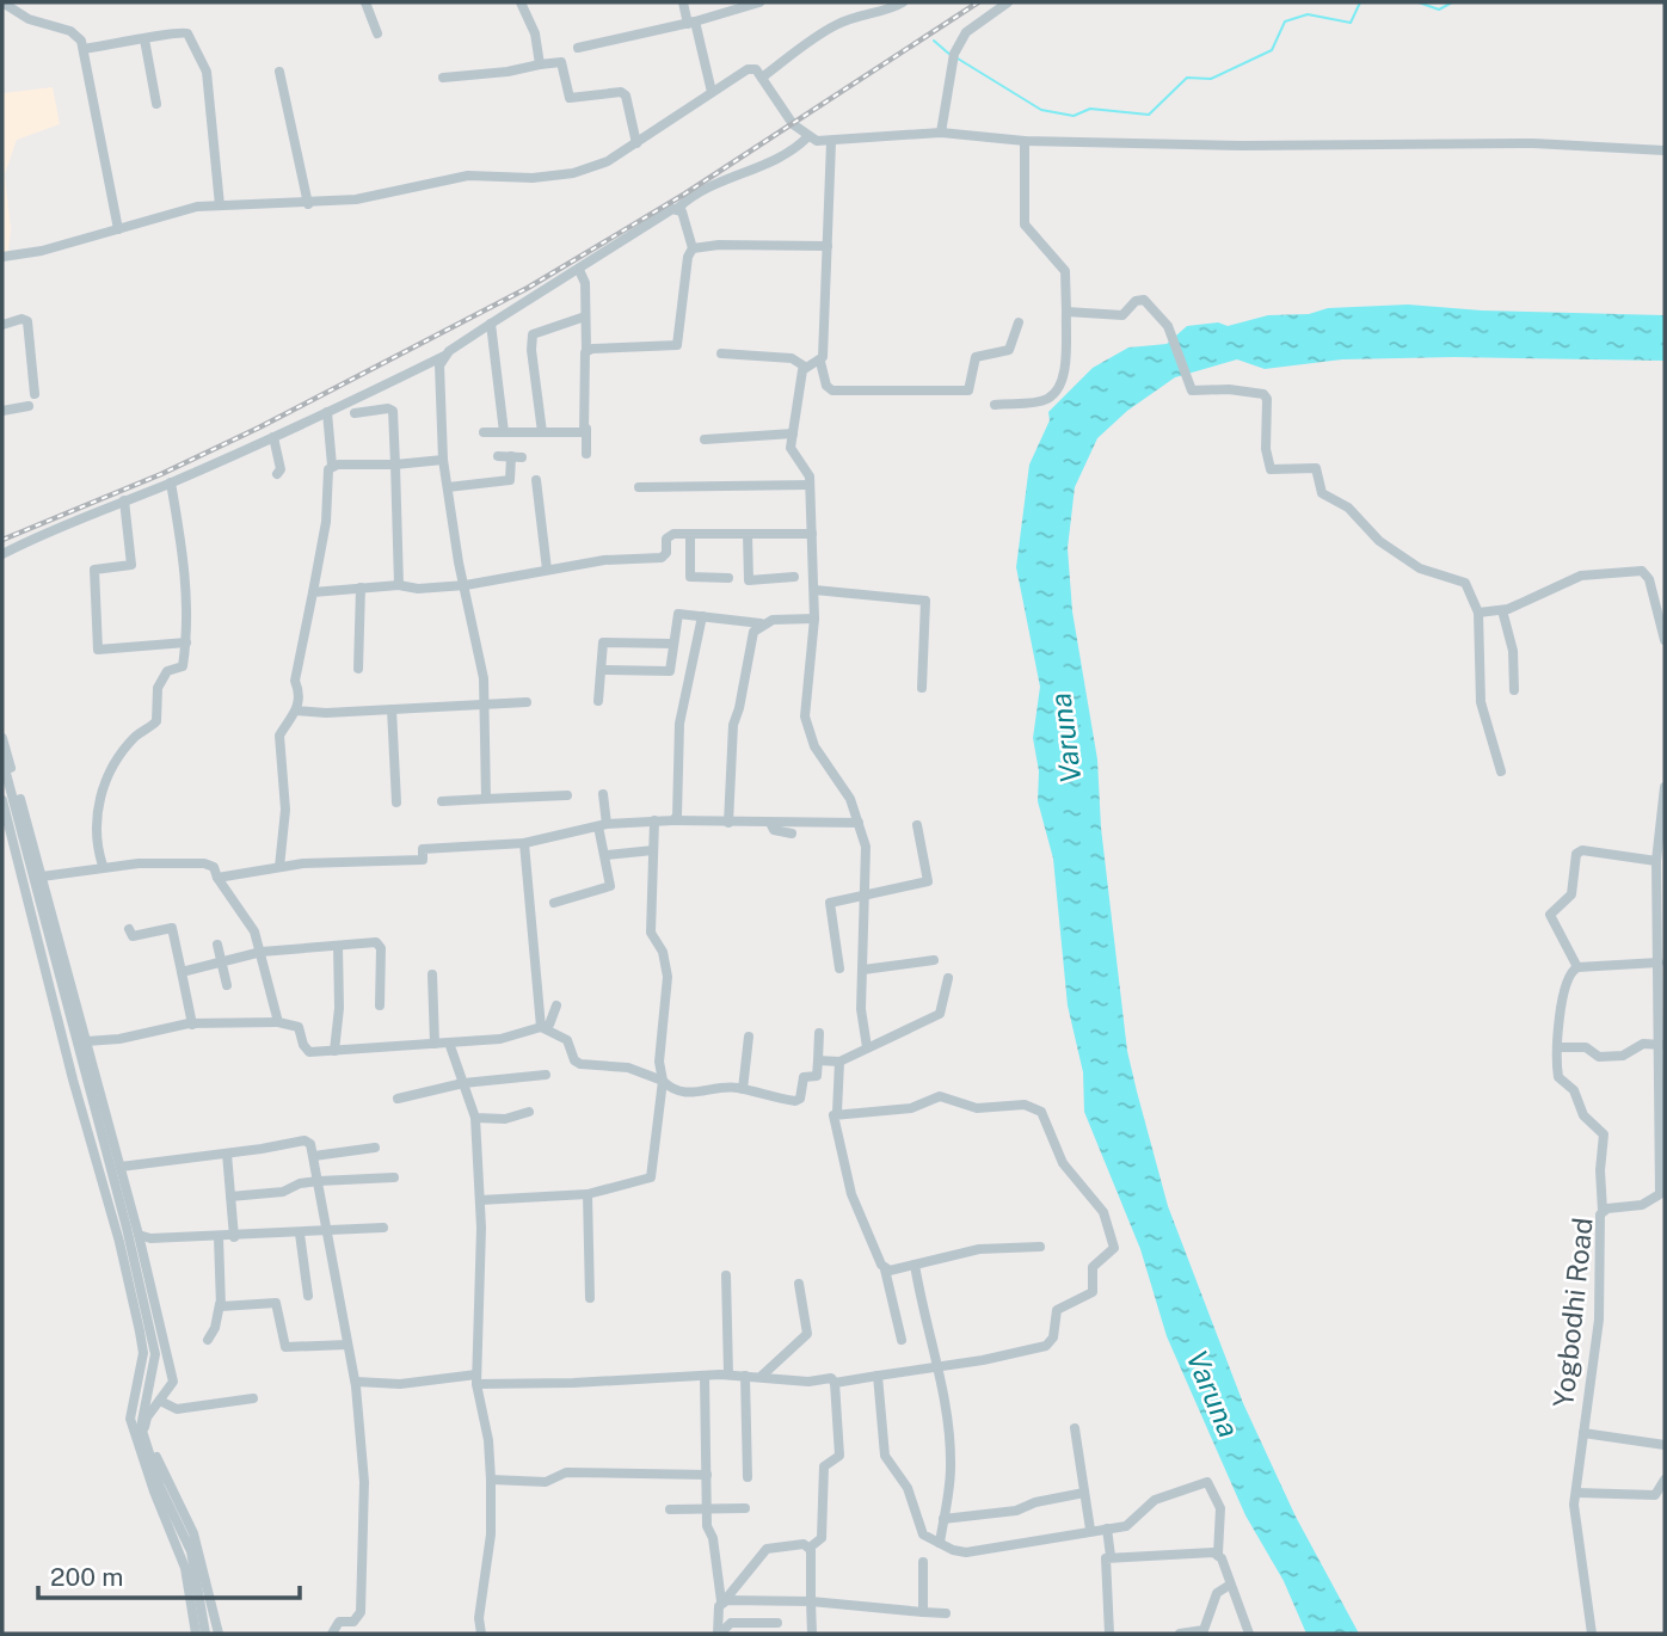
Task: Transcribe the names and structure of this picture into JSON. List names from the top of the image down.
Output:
{
  "streets": {
    "street": ["Yogbodhi Road"]
  },
  "water": ["Varuna"],
  "scale_bar": "200 m"
}
